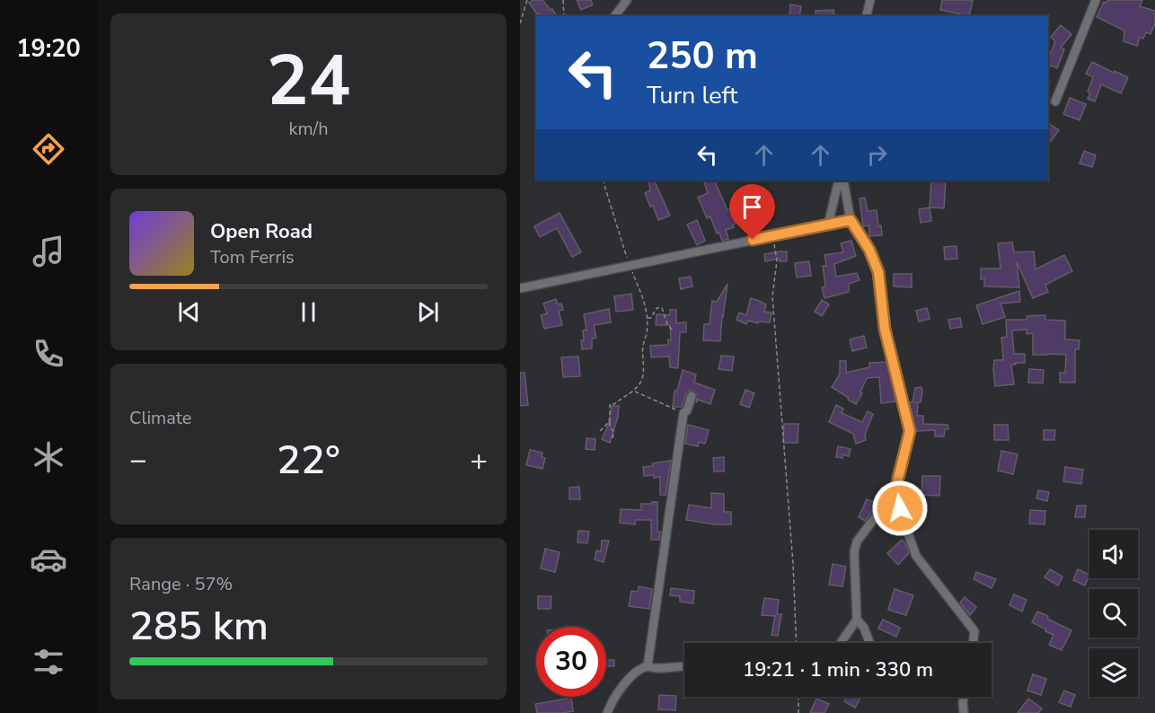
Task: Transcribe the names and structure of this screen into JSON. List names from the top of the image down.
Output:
{
  "page": {
    "tabs": "19:20",
    "tile": [
      ["24", "km/h"],
      "Climate",
      ["Range · 57%", "285 km"]
    ],
    "turn": ["250 m", "Turn left"],
    "song": ["Open Road", "Tom Ferris"],
    "heat": ["−", "22°", "+"],
    "limit": "30",
    "trip": "19:21 · 1 min · 330 m"
  }
}
